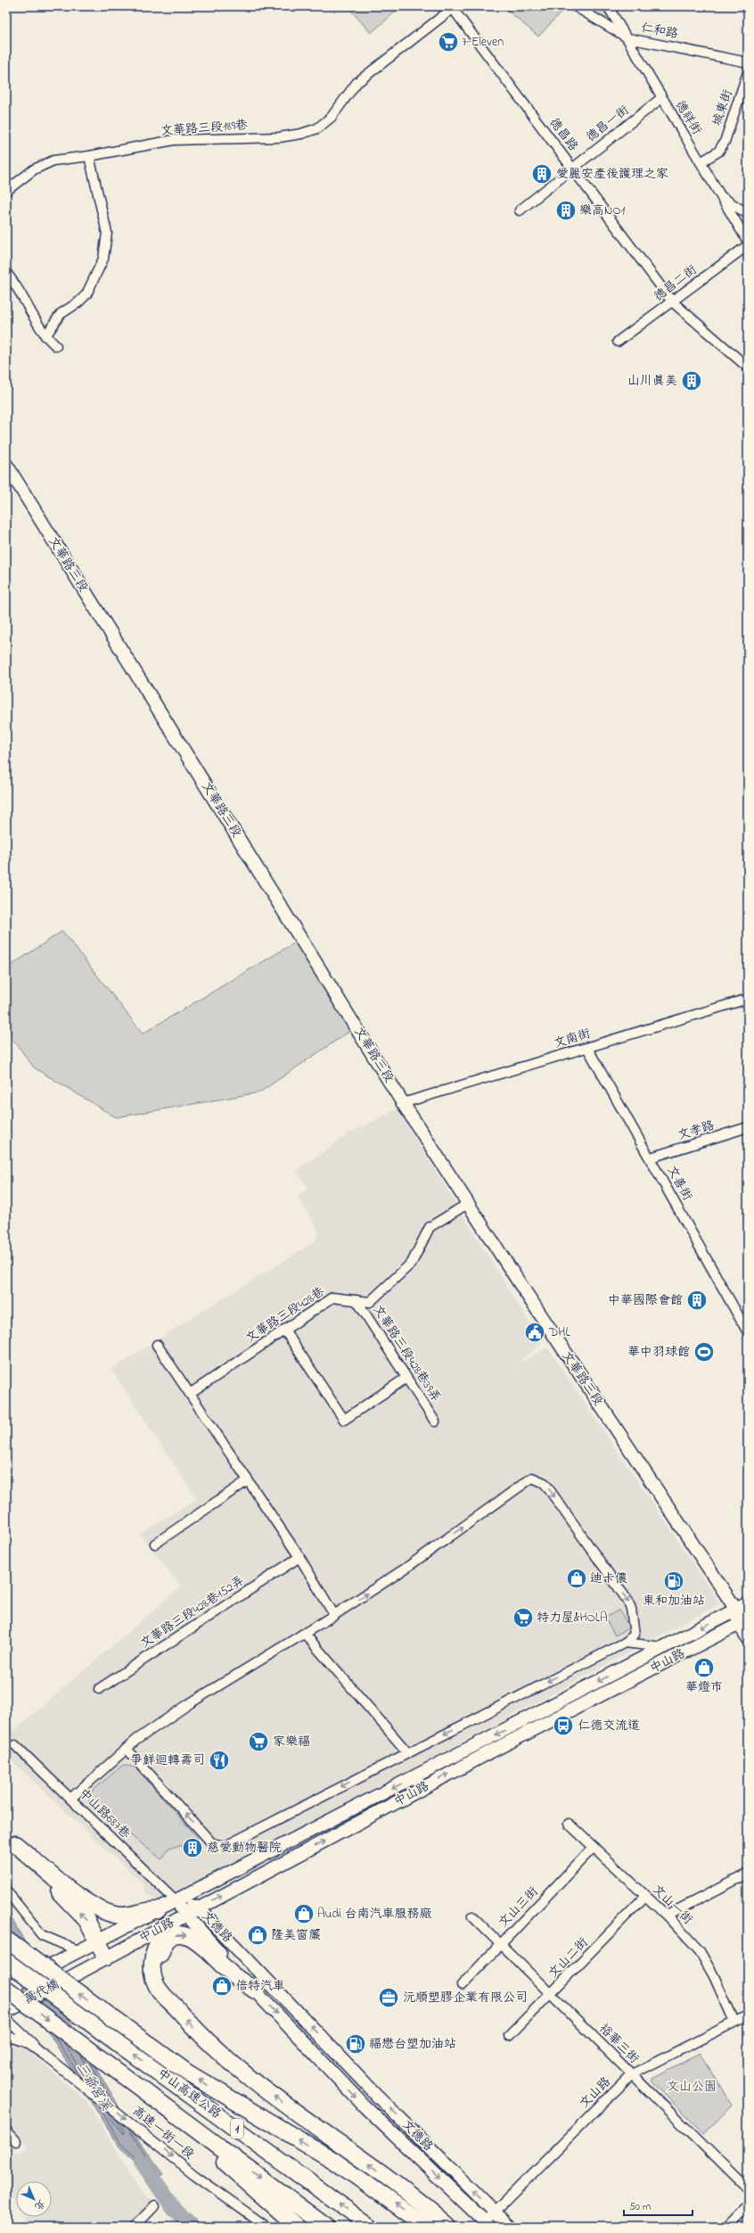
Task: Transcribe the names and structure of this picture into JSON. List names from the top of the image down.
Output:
{
  "streets": {
    "highway": ["中山高速公路", "1"],
    "street": [
      "仁和路",
      "城東街",
      "德祥街",
      "德昌一街",
      "文華路三段189巷",
      "德昌路",
      "德昌二街",
      "文華路三段",
      "文南街",
      "文孝路",
      "文善街",
      "文華路三段428巷",
      "文華路三段428巷39弄",
      "文華路三段428巷152弄",
      "中山路",
      "中山路687巷",
      "文山一街",
      "文山三街",
      "文德路",
      "文山二街",
      "萬代橋",
      "裕華三街",
      "文山路",
      "高速一街一段"
    ]
  },
  "crossings": [
    ["仁和路", "德祥街"],
    ["城東街", "德祥街"],
    ["德祥街", "德昌一街"],
    ["德昌一街", "德昌路"],
    ["文華路三段189巷", "德昌路"],
    ["德昌路", "德昌二街"],
    ["文華路三段", "文南街"],
    ["文華路三段", "文華路三段428巷"],
    ["文華路三段", "中山路"],
    ["文南街", "文善街"],
    ["文孝路", "文善街"],
    ["文華路三段428巷", "文華路三段428巷39弄"],
    ["中山路", "中山路687巷"],
    ["中山路", "文德路"],
    ["中山路", "萬代橋"],
    ["中山路687巷", "文德路"],
    ["文山一街", "文山三街"],
    ["文山一街", "文山二街"],
    ["文山一街", "文山路"],
    ["文山三街", "裕華三街"],
    ["文德路", "文山路"],
    ["文山二街", "裕華三街"],
    ["萬代橋", "中山高速公路"],
    ["裕華三街", "文山路"]
  ],
  "one_way": ["高速一街一段"],
  "water": ["三爺宮溪"],
  "parks": ["文山公園"],
  "places": {
    "supermarket": ["7-Eleven", "特力屋&HOLA", "家樂福"],
    "building": [
      "愛麗安產後護理之家",
      "樂高NO1",
      "山川真美",
      "中華國際會館",
      "慈愛動物醫院"
    ],
    "public building": ["DHL"],
    "sports": ["華中羽球館"],
    "shop": [
      "迪卡儂",
      "華燈市",
      "Audi 台南汽車服務廠",
      "隆美窗簾",
      "倍特汽車"
    ],
    "fuel station": ["東和加油站", "福懋台塑加油站"],
    "bus stop": ["仁德交流道"],
    "restaurant": ["爭鮮迴轉壽司"],
    "office": ["沅順塑膠企業有限公司"]
  },
  "scale_bar": "50 m",
  "north": "bottom right"
}
